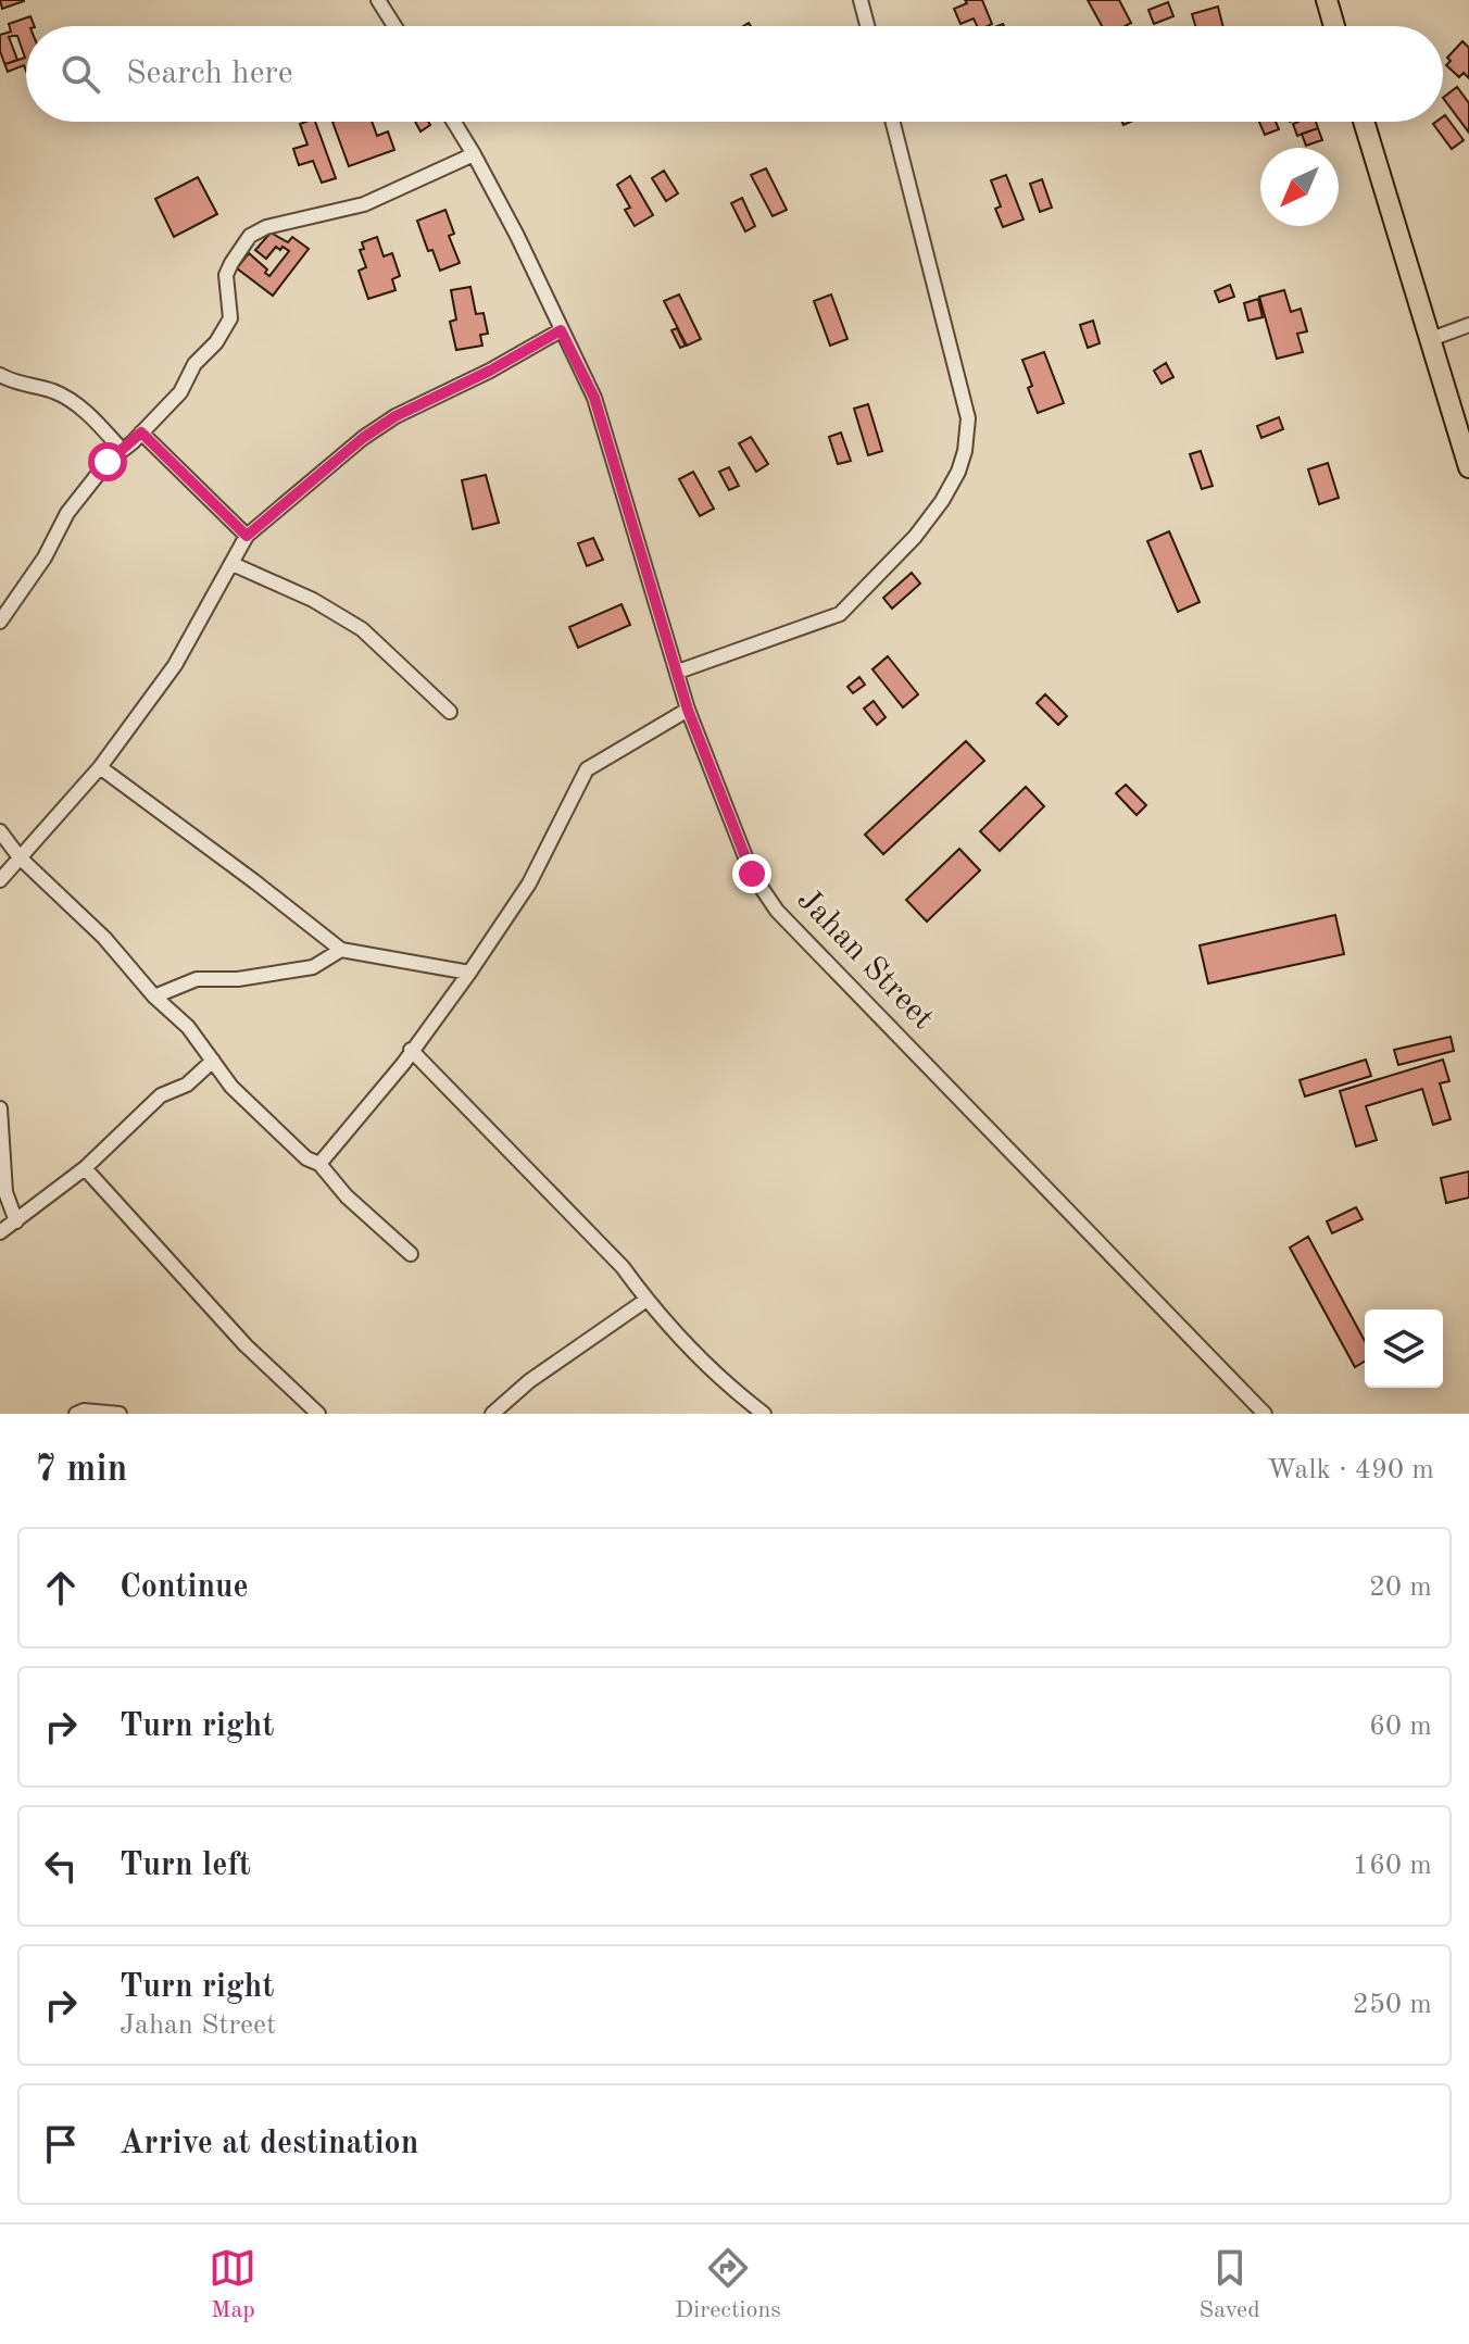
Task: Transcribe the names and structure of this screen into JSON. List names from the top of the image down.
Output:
{
  "streets": {
    "street": ["Jahan Street"]
  },
  "north": "bottom left",
  "page": {
    "search": "Search here",
    "heading": ["7 min", "Walk · 490 m"],
    "list": [
      ["Continue", "20 m"],
      ["Turn right", "60 m"],
      ["Turn left", "160 m"],
      ["Turn right", "Jahan Street", "250 m"],
      "Arrive at destination"
    ],
    "nav": ["Map", "Directions", "Saved"]
  }
}
